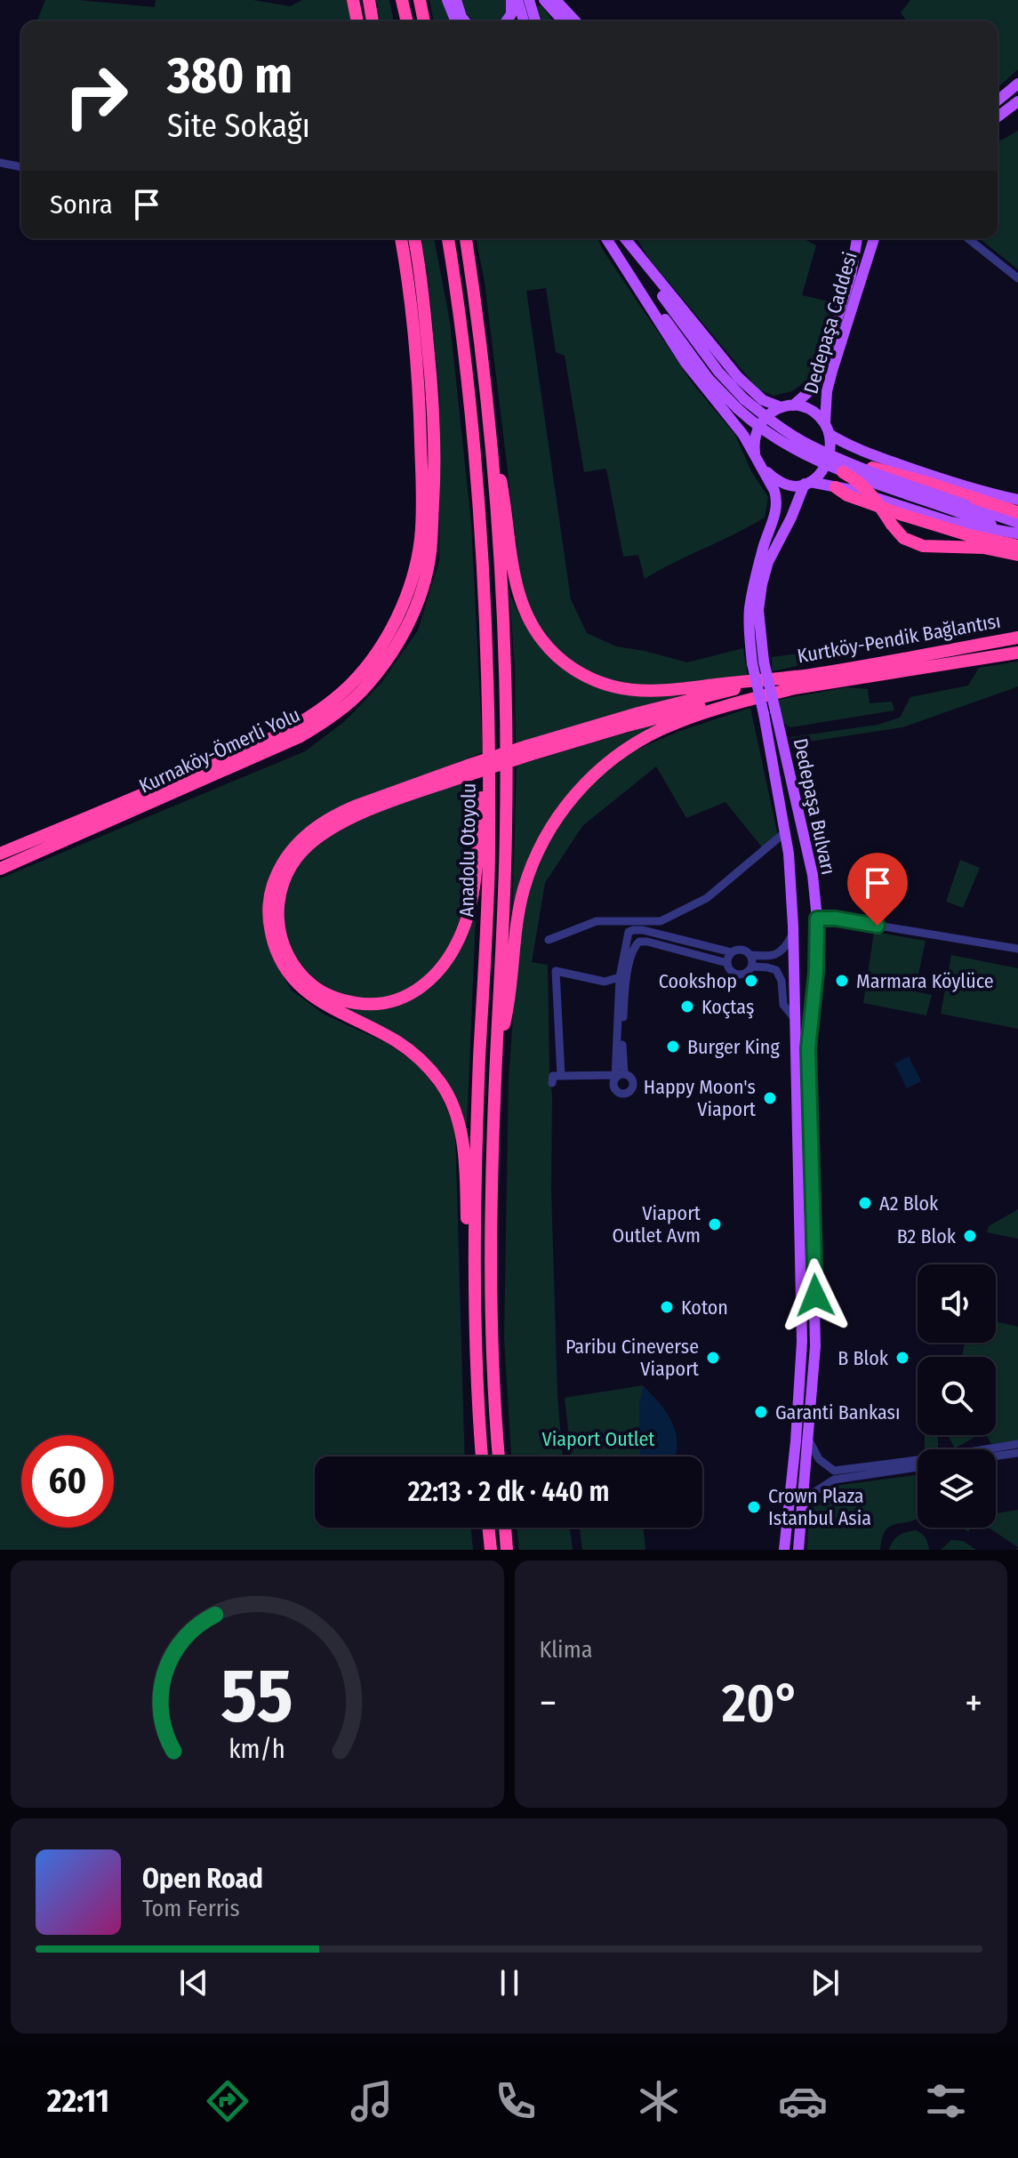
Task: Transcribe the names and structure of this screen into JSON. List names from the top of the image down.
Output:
{
  "streets": {
    "highway": ["Kurtköy-Pendik Bağlantısı", "Kurnaköy-Ömerli Yolu", "Anadolu Otoyolu"],
    "main road": ["Dedepaşa Caddesi", "Dedepaşa Bulvarı"]
  },
  "parks": ["Viaport Outlet"],
  "places": [
    "Cookshop",
    "Marmara Köylüce",
    "Koçtaş",
    "Burger King",
    "Happy Moon's Viaport",
    "A2 Blok",
    "Viaport Outlet Avm",
    "B2 Blok",
    "Koton",
    "Paribu Cineverse Viaport",
    "B Blok",
    "Garanti Bankası",
    "Crown Plaza Istanbul Asia"
  ],
  "page": {
    "turn": ["380 m", "Site Sokağı"],
    "then": "Sonra",
    "limit": "60",
    "trip": "22:13 · 2 dk · 440 m",
    "tile": "Klima",
    "heat": ["−", "20°", "+"],
    "song": ["Open Road", "Tom Ferris"],
    "tabs": "22:11",
    "gauge": ["55", "km/h"]
  }
}
